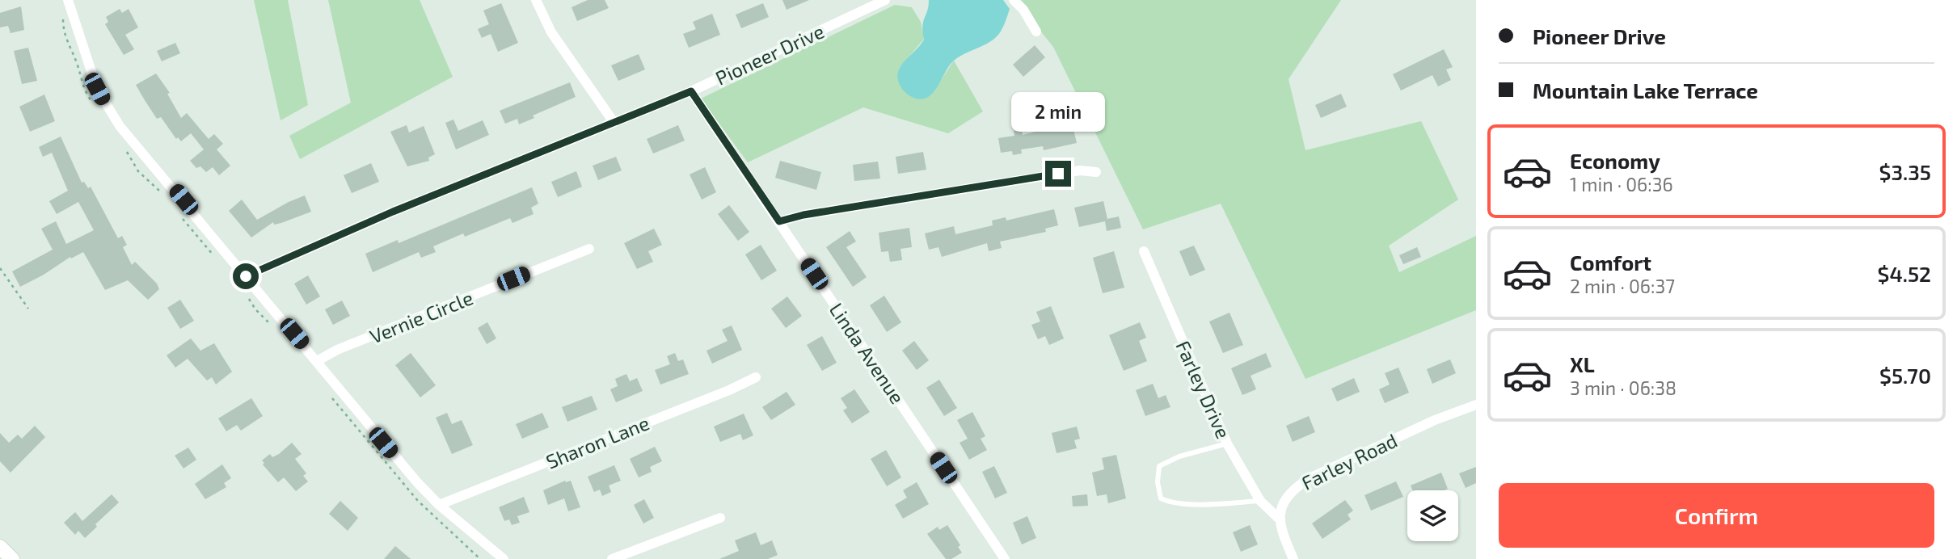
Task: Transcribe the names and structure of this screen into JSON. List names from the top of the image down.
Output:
{
  "streets": {
    "street": [
      "Pioneer Drive",
      "Vernie Circle",
      "Linda Avenue",
      "Farley Drive",
      "Sharon Lane",
      "Farley Road"
    ]
  },
  "crossings": [
    ["Pioneer Drive", "Linda Avenue"],
    ["Farley Drive", "Farley Road"]
  ],
  "page": {
    "banner": ["Pioneer Drive", "Mountain Lake Terrace"],
    "bubble": "2 min",
    "list": [
      {
        "name": "Economy",
        "note": "1 min · 06:36",
        "value": "$3.35"
      },
      {
        "name": "Comfort",
        "note": "2 min · 06:37",
        "value": "$4.52"
      },
      {
        "name": "XL",
        "note": "3 min · 06:38",
        "value": "$5.70"
      }
    ],
    "buttons": "Confirm"
  }
}
